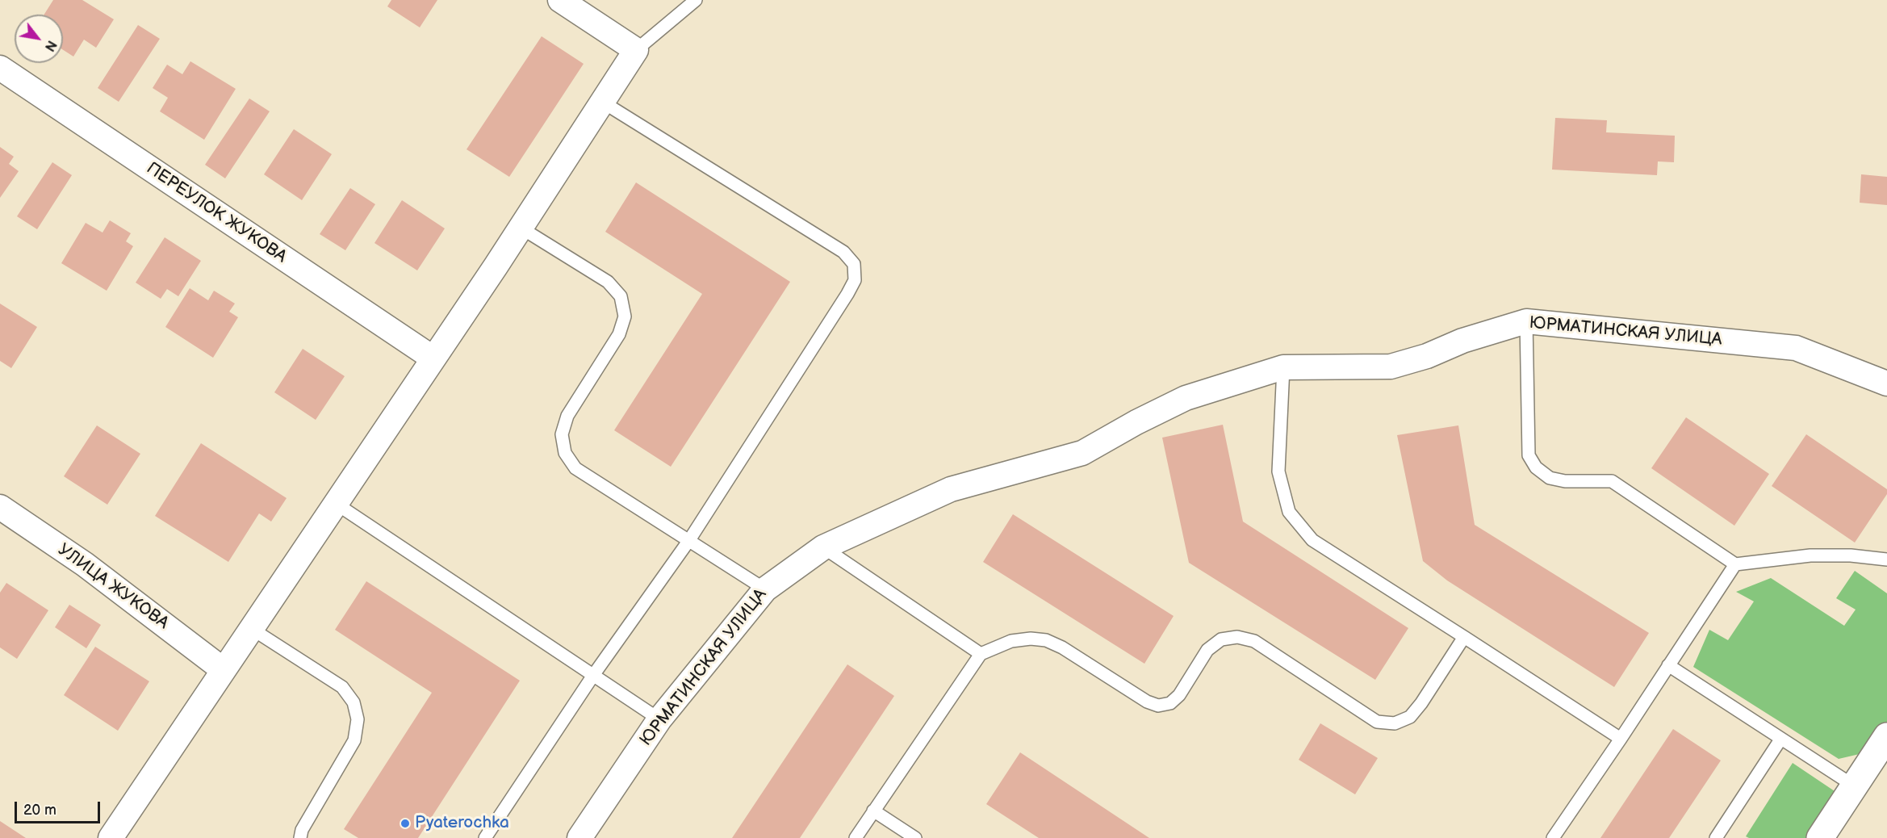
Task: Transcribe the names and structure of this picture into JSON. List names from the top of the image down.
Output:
{
  "streets": {
    "street": ["ПЕРЕУЛОК ЖУКОВА", "ЮРМАТИНСКАЯ УЛИЦА", "УЛИЦА ЖУКОВА"]
  },
  "places": ["Pyaterochka"],
  "scale_bar": "20 m",
  "north": "bottom right"
}
